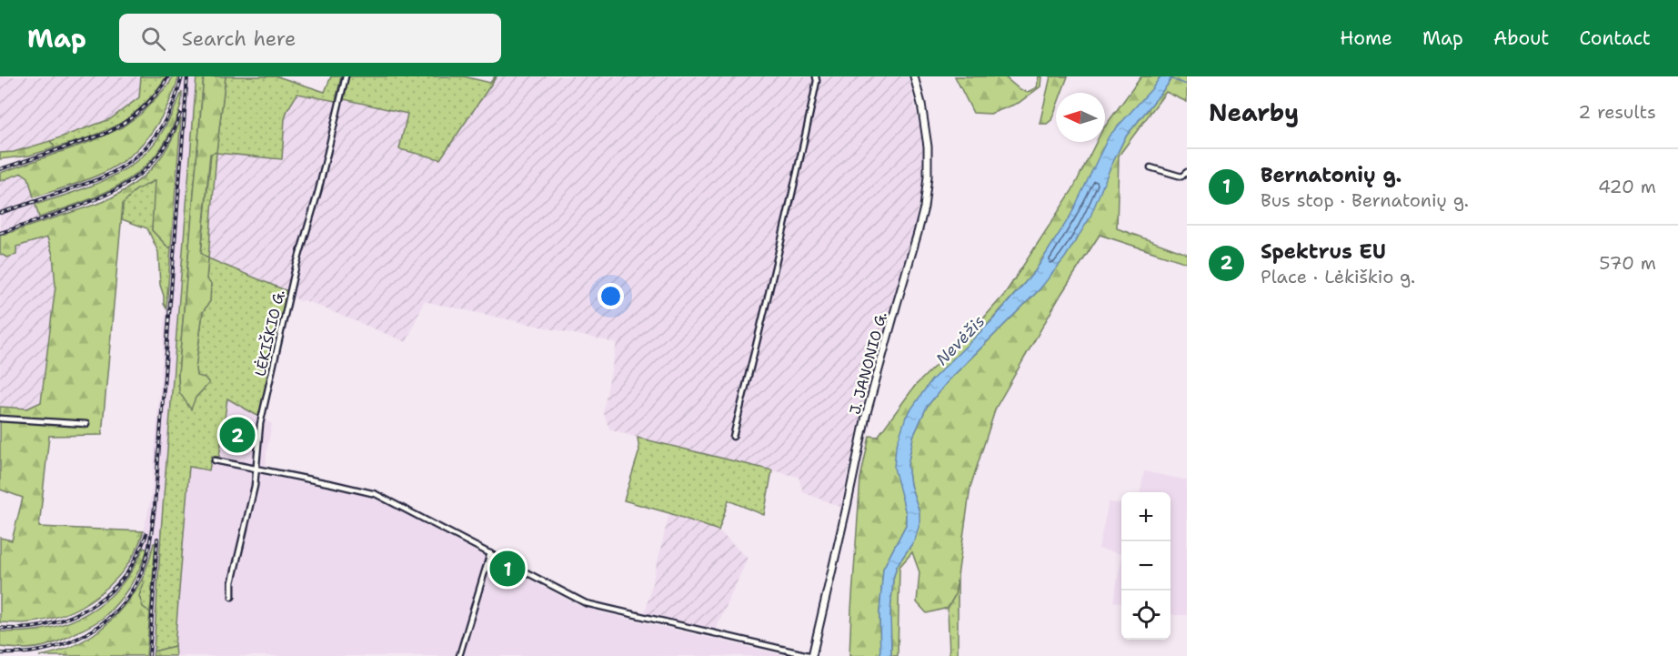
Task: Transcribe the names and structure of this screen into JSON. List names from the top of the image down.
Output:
{
  "streets": {
    "street": ["LĖKIŠKIO G.", "J. JANONIO G."]
  },
  "water": ["Nevėžis"],
  "north": "left",
  "page": {
    "header": "Map",
    "search": "Search here",
    "nav": [
      "Home",
      "Map",
      "About",
      "Contact"
    ],
    "heading": ["Nearby", "2 results"],
    "list": [
      {
        "mark": "1",
        "name": "Bernatonių g.",
        "note": "Bus stop · Bernatonių g.",
        "value": "420 m"
      },
      {
        "mark": "2",
        "name": "Spektrus EU",
        "note": "Place · Lėkiškio g.",
        "value": "570 m"
      }
    ],
    "pins": ["2", "1"],
    "map_buttons": ["+", "−"]
  }
}
